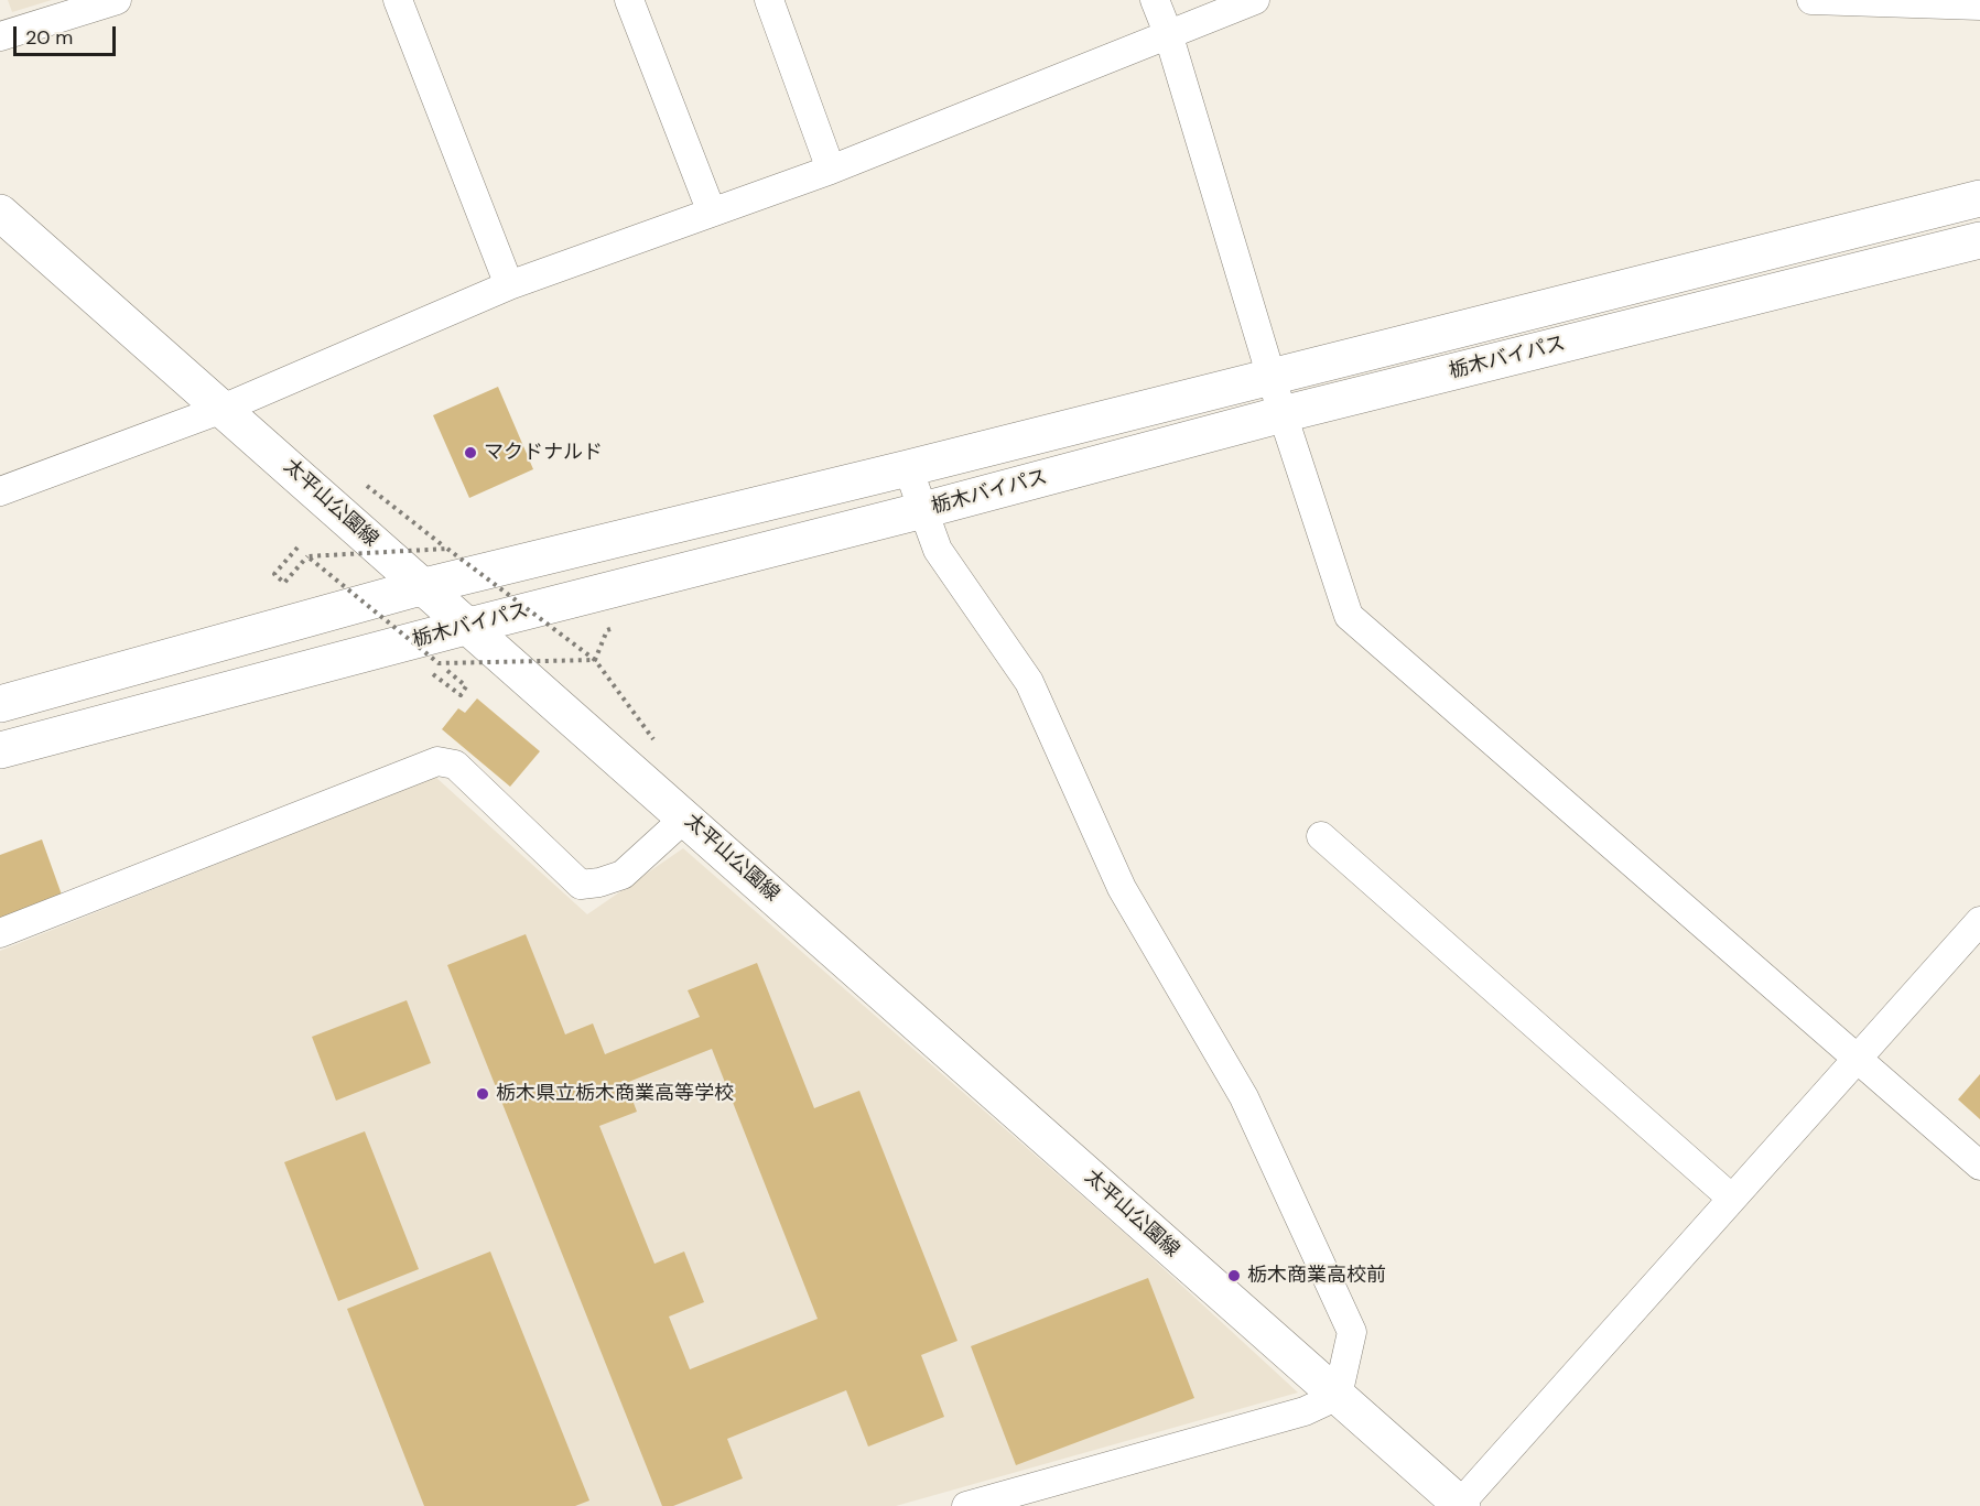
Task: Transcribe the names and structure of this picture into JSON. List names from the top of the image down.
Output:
{
  "streets": {
    "main road": ["栃木バイパス", "太平山公園線"]
  },
  "crossings": [
    ["栃木バイパス", "太平山公園線"]
  ],
  "places": ["マクドナルド", "栃木県立栃木商業高等学校", "栃木商業高校前"],
  "scale_bar": "20 m"
}
